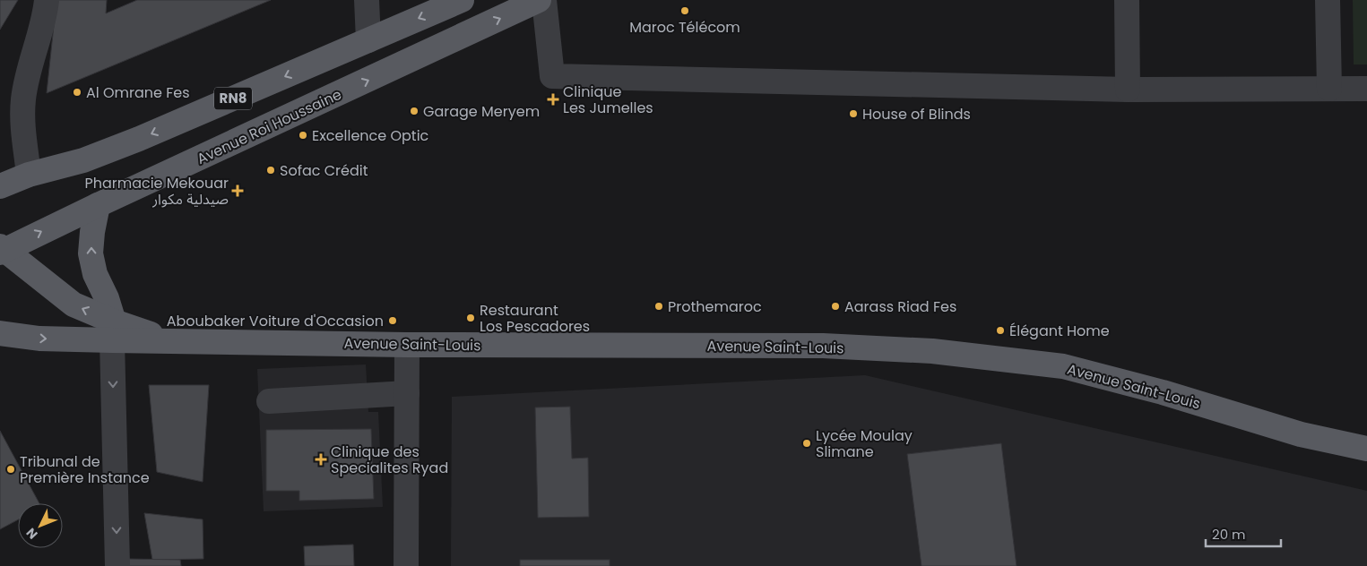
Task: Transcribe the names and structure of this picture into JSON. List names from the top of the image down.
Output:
{
  "streets": {
    "main road": ["RN8", "Avenue Roi Houssaine", "Avenue Saint-Louis"]
  },
  "crossings": [
    ["Avenue Roi Houssaine", "Avenue Saint-Louis"]
  ],
  "places": {
    "other": [
      "Maroc Télécom",
      "Al Omrane Fes",
      "Garage Meryem",
      "House of Blinds",
      "Excellence Optic",
      "Sofac Crédit",
      "Prothemaroc",
      "Aarass Riad Fes",
      "Restaurant Los Pescadores",
      "Aboubaker Voiture d'Occasion",
      "Élégant Home",
      "Lycée Moulay Slimane",
      "Tribunal de Première Instance"
    ],
    "health": ["Clinique Les Jumelles", "Pharmacie Mekouar صيدلية مكوار", "Clinique des Specialites Ryad"]
  },
  "scale_bar": "20 m",
  "north": "bottom left"
}
